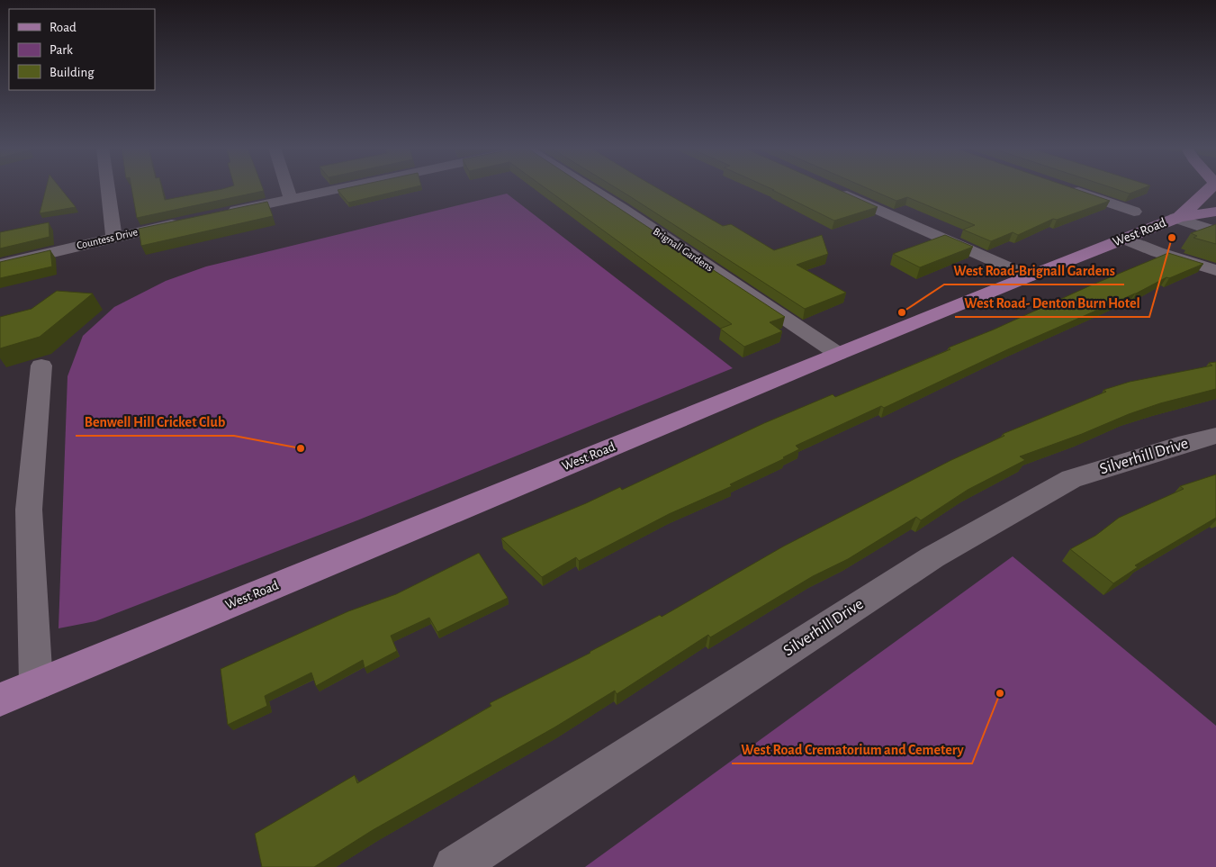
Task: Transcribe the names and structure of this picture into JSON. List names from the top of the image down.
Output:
{
  "streets": {
    "main road": ["West Road"],
    "street": ["Countess Drive", "Brignall Gardens", "Silverhill Drive"]
  },
  "crossings": [
    ["West Road", "Brignall Gardens"]
  ],
  "places": [
    "West Road- Denton Burn Hotel",
    "West Road-Brignall Gardens",
    "Benwell Hill Cricket Club",
    "West Road Crematorium and Cemetery"
  ],
  "legend": ["Road", "Park", "Building"]
}
